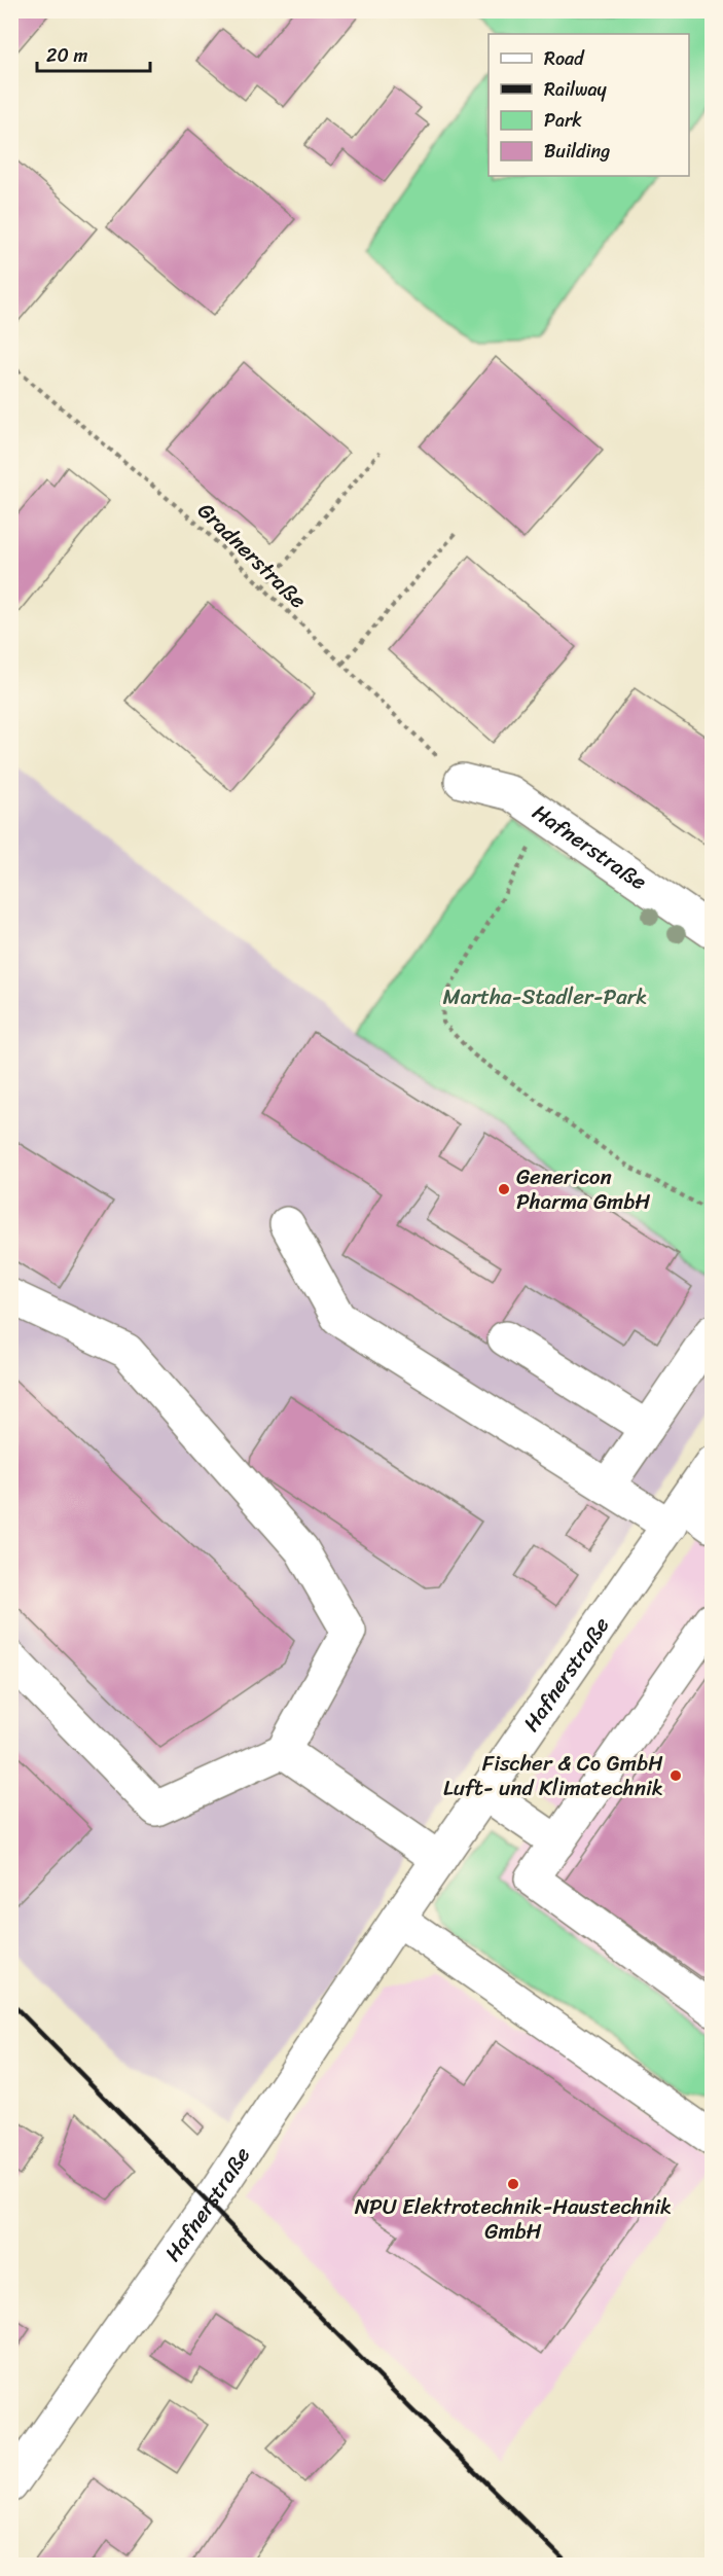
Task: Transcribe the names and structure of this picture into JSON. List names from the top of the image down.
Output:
{
  "streets": {
    "street": ["Hafnerstraße"],
    "path": ["Gradnerstraße"]
  },
  "crossings": [
    ["Gradnerstraße", "Hafnerstraße"]
  ],
  "parks": ["Martha-Stadler-Park"],
  "places": ["Genericon Pharma GmbH", "Fischer & Co GmbH Luft- und Klimatechnik", "NPU Elektrotechnik-Haustechnik GmbH"],
  "legend": [
    "Road",
    "Railway",
    "Park",
    "Building"
  ],
  "scale_bar": "20 m"
}
